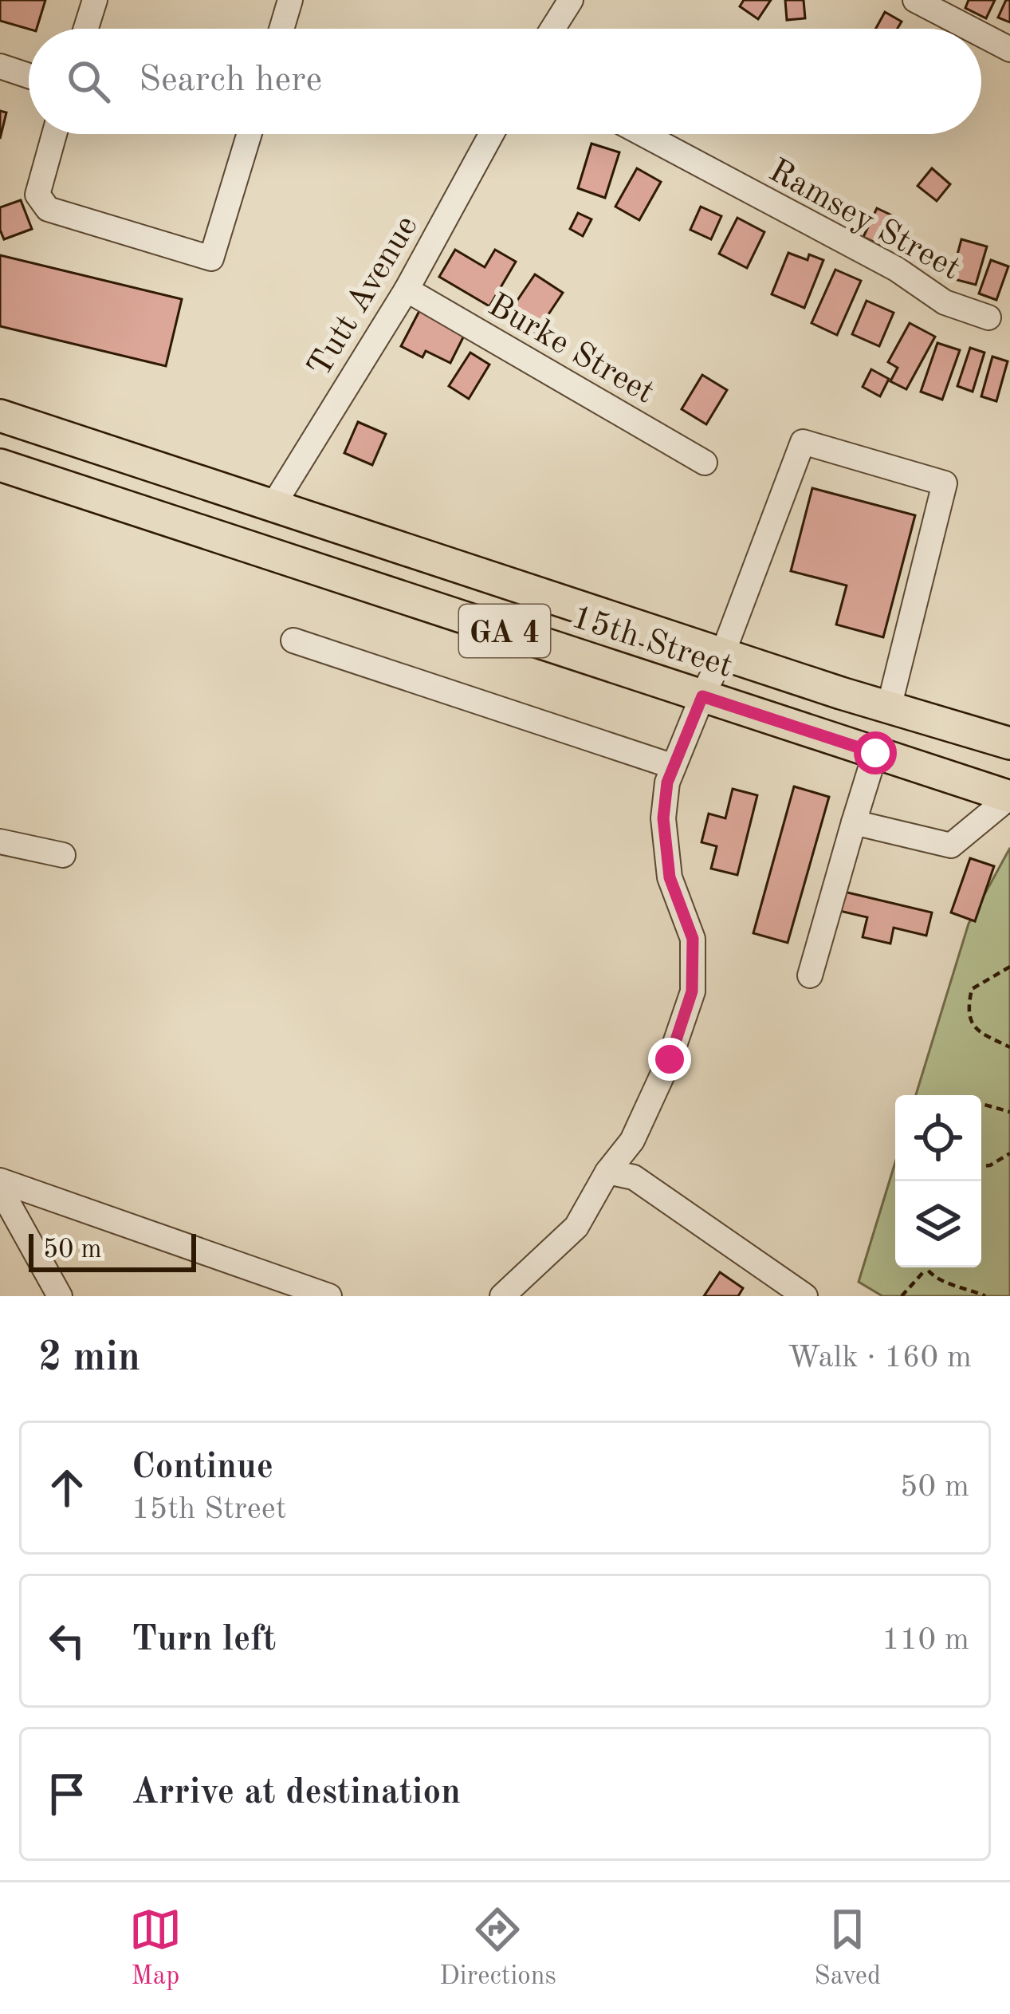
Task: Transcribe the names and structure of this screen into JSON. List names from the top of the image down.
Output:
{
  "streets": {
    "main road": ["GA 4", "15th Street"],
    "street": ["Ramsey Street", "Tutt Avenue", "Burke Street"]
  },
  "crossings": [
    ["Tutt Avenue", "Burke Street"],
    ["Tutt Avenue", "15th Street"]
  ],
  "scale_bar": "50 m",
  "page": {
    "search": "Search here",
    "scale": "50 m",
    "heading": ["2 min", "Walk · 160 m"],
    "list": [
      ["Continue", "15th Street", "50 m"],
      ["Turn left", "110 m"],
      "Arrive at destination"
    ],
    "nav": ["Map", "Directions", "Saved"]
  }
}
